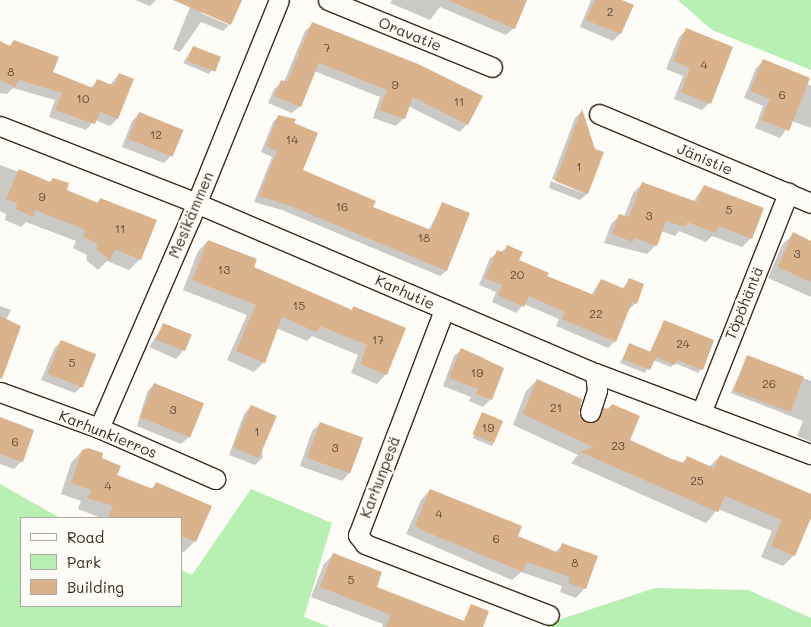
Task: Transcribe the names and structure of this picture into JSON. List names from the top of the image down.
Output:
{
  "streets": {
    "street": [
      "Oravatie",
      "Jänistie",
      "Mesikämmen",
      "Karhutie",
      "Töpöhäntä",
      "Karhunkierros",
      "Karhunpesä"
    ]
  },
  "crossings": [
    ["Jänistie", "Töpöhäntä"],
    ["Mesikämmen", "Karhutie"],
    ["Mesikämmen", "Karhunkierros"],
    ["Karhutie", "Töpöhäntä"],
    ["Karhutie", "Karhunpesä"]
  ],
  "house_numbers": [
    "2",
    "7",
    "4",
    "8",
    "9",
    "6",
    "10",
    "11",
    "12",
    "14",
    "1",
    "9",
    "16",
    "5",
    "3",
    "11",
    "18",
    "3",
    "13",
    "20",
    "15",
    "22",
    "17",
    "24",
    "5",
    "19",
    "26",
    "21",
    "3",
    "19",
    "1",
    "6",
    "23",
    "3",
    "25",
    "4",
    "4",
    "6",
    "8",
    "5"
  ],
  "legend": ["Road", "Park", "Building"]
}
